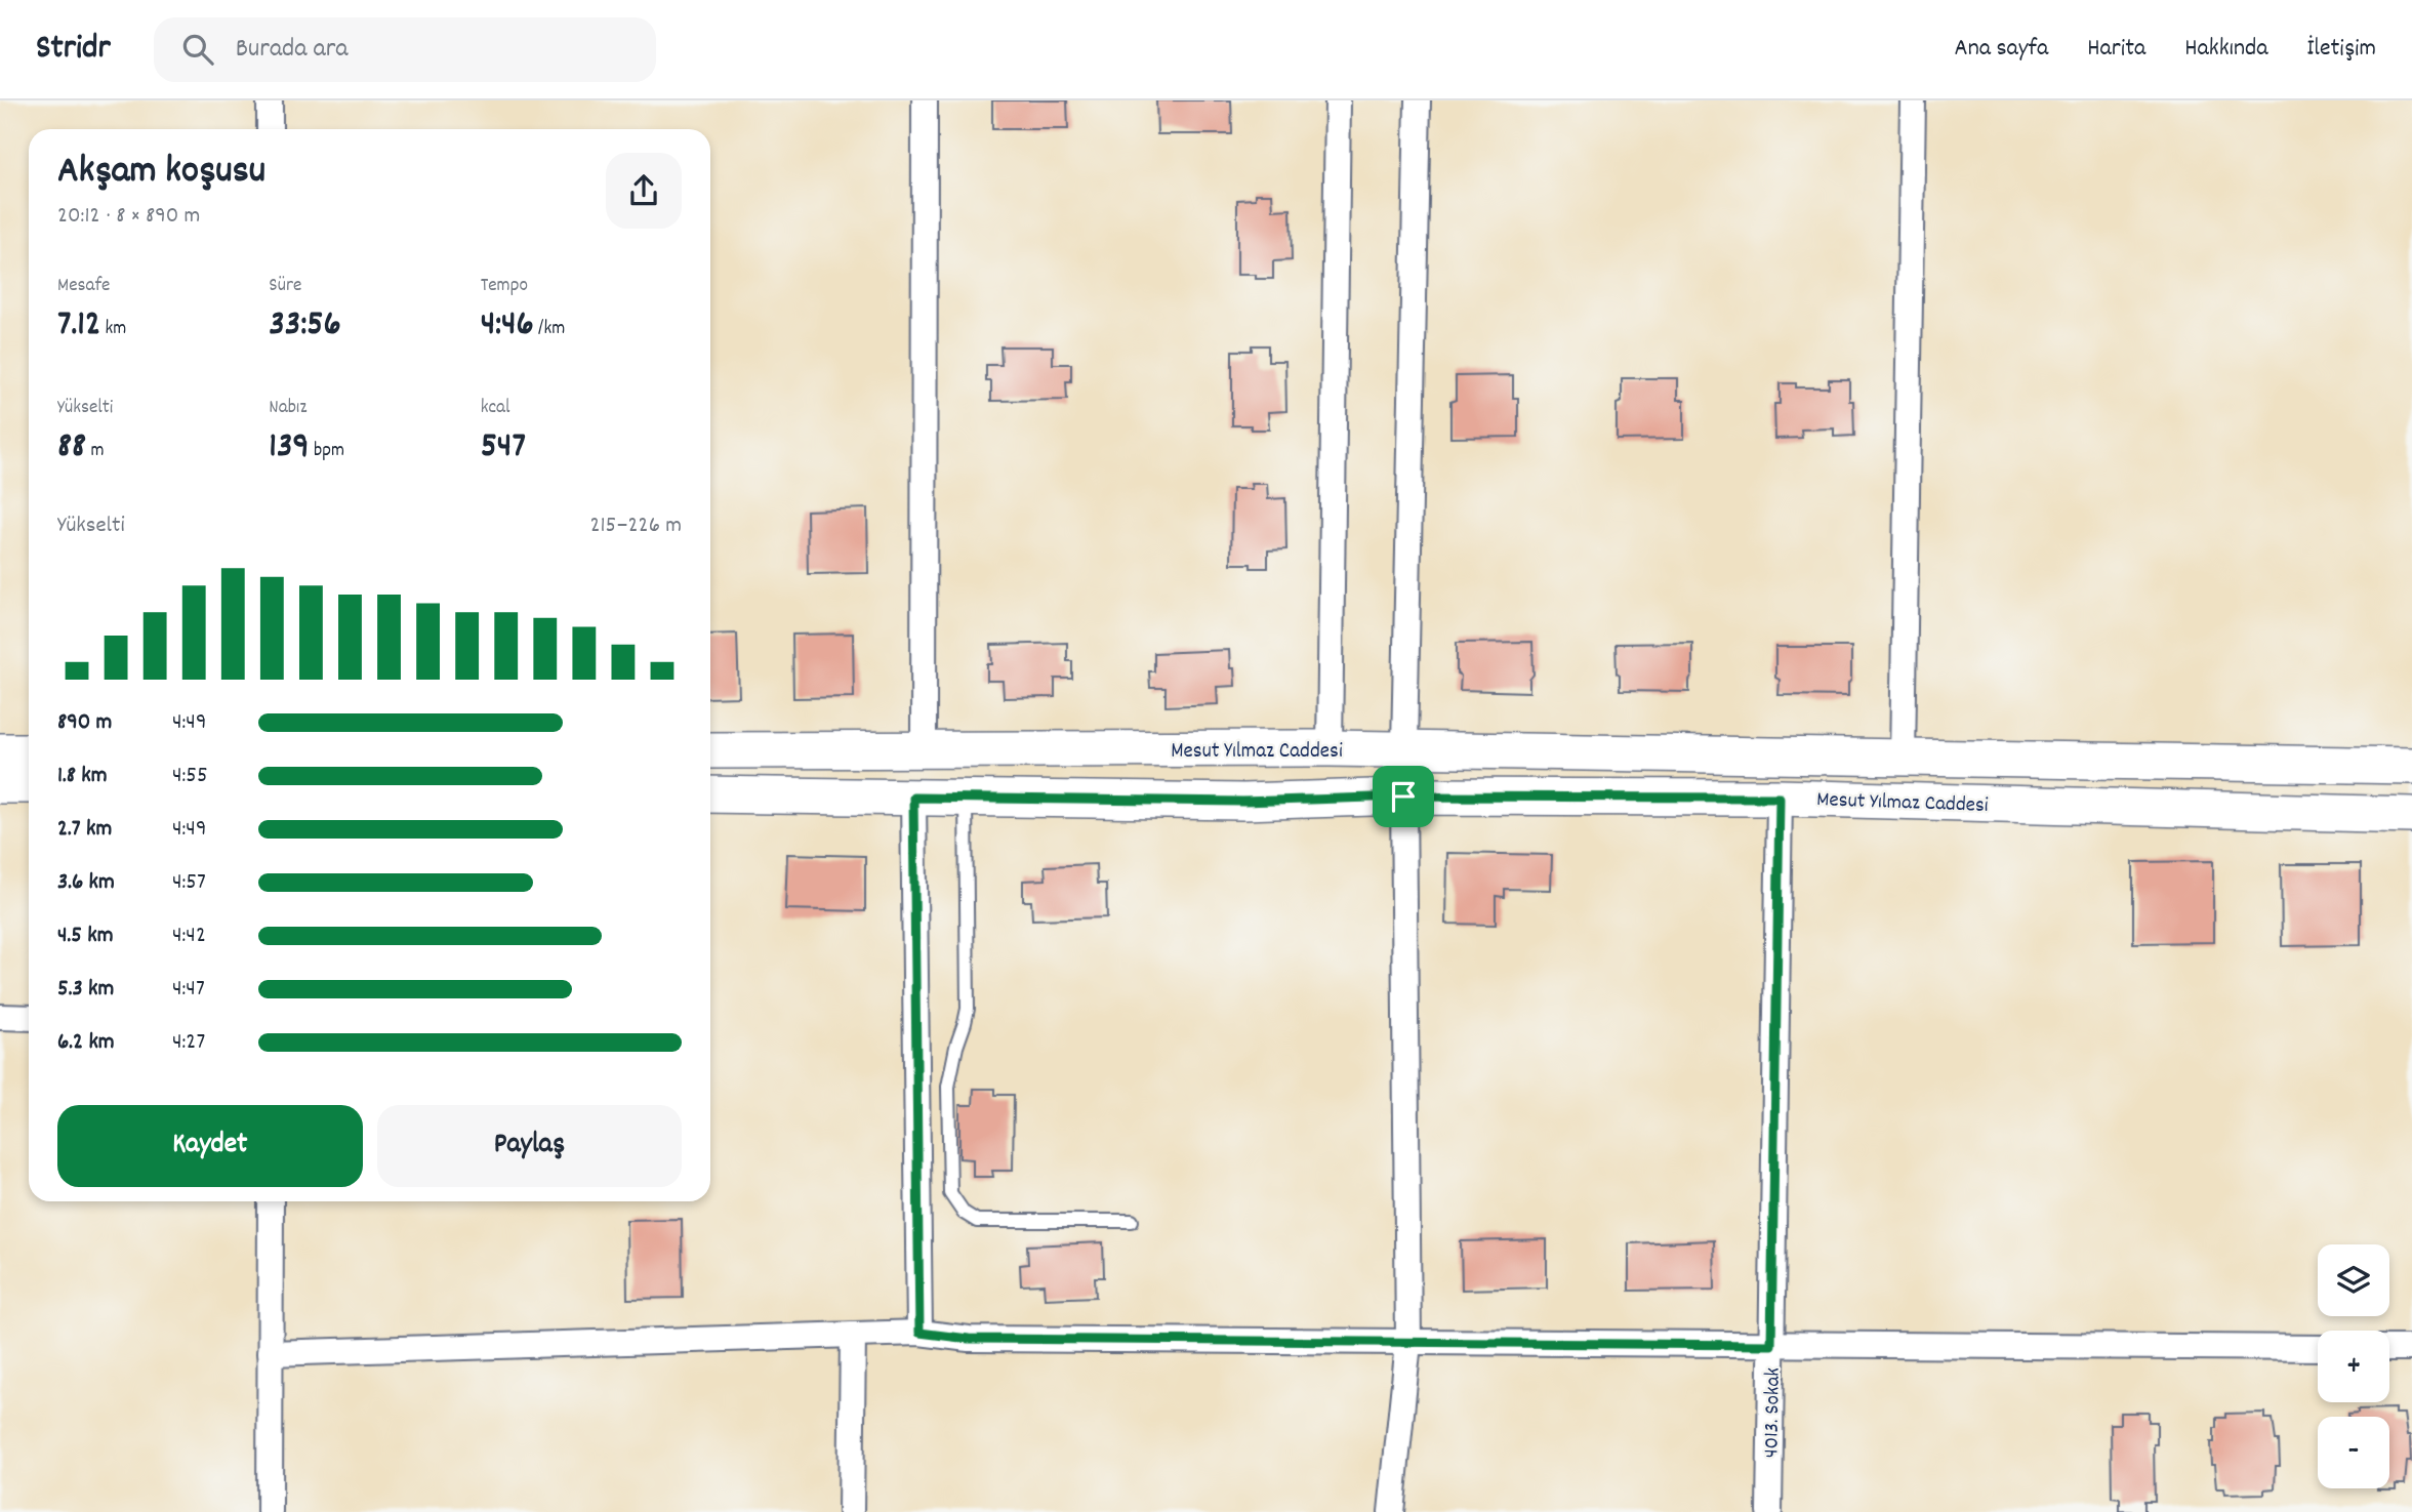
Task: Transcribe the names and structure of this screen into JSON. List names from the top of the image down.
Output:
{
  "streets": {
    "main road": ["Mesut Yılmaz Caddesi"],
    "street": ["4013. Sokak"]
  },
  "crossings": [
    ["Mesut Yılmaz Caddesi", "4013. Sokak"]
  ],
  "page": {
    "header": "Stridr",
    "search": "Burada ara",
    "nav": [
      "Ana sayfa",
      "Harita",
      "Hakkında",
      "İletişim"
    ],
    "heading": ["Akşam koşusu", "20:12 · 8 × 890 m"],
    "stats": [
      ["Mesafe", "7.12 km"],
      ["Süre", "33:56"],
      ["Tempo", "4:46 /km"],
      ["Yükselti", "88 m"],
      ["Nabız", "139 bpm"],
      ["kcal", "547"]
    ],
    "chart": ["Yükselti", "215–226 m"],
    "list": [
      {
        "name": "890 m",
        "note": "4:49"
      },
      {
        "name": "1.8 km",
        "note": "4:55"
      },
      {
        "name": "2.7 km",
        "note": "4:49"
      },
      {
        "name": "3.6 km",
        "note": "4:57"
      },
      {
        "name": "4.5 km",
        "note": "4:42"
      },
      {
        "name": "5.3 km",
        "note": "4:47"
      },
      {
        "name": "6.2 km",
        "note": "4:27"
      }
    ],
    "buttons": ["Kaydet", "Paylaş"],
    "map_buttons": ["+", "−"]
  }
}
